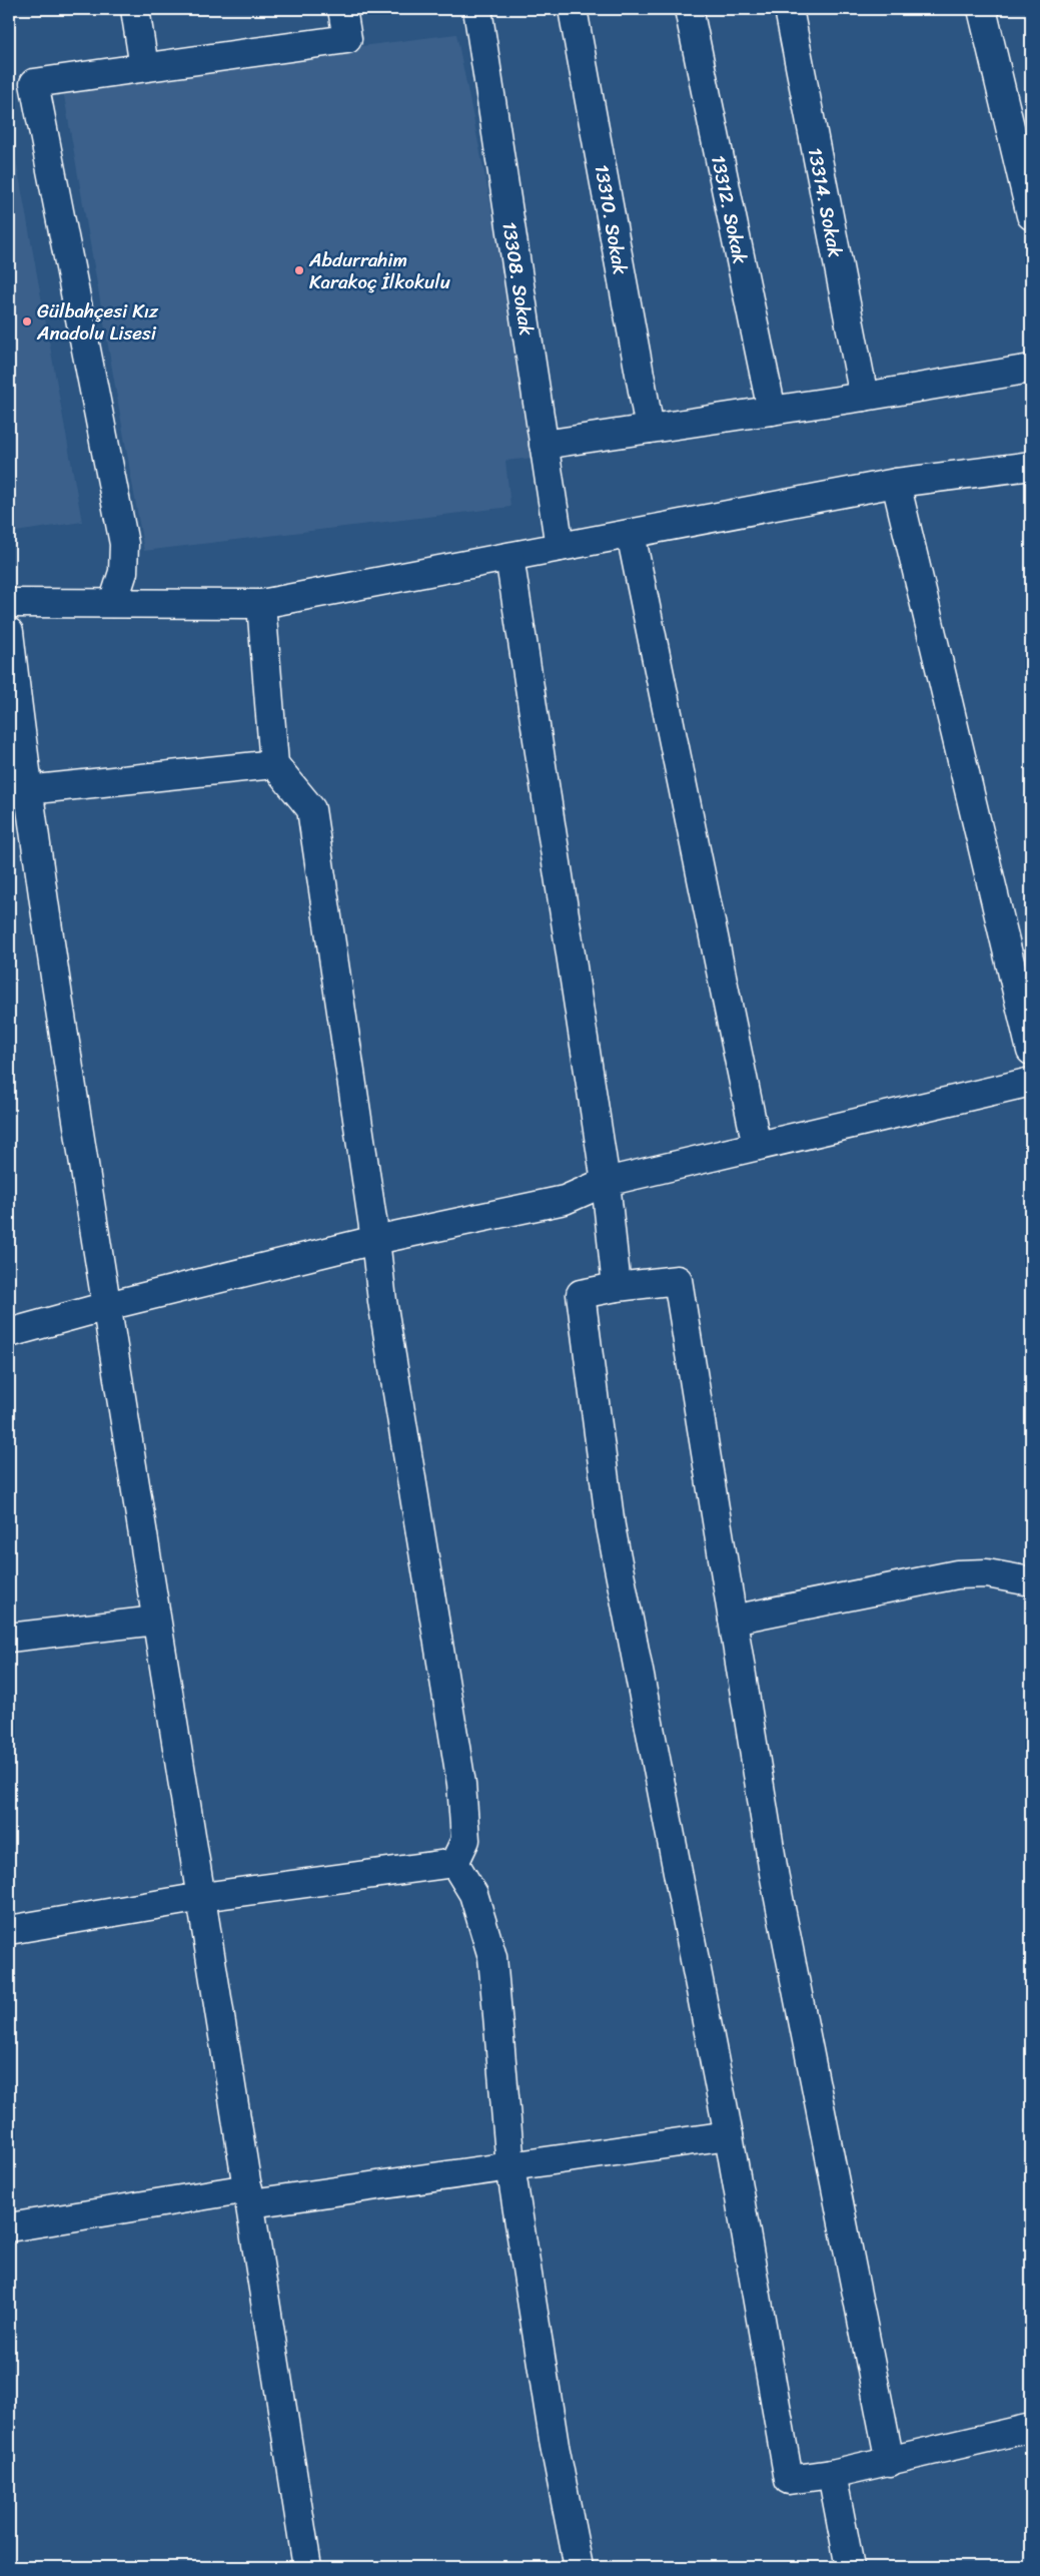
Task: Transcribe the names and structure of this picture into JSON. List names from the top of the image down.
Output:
{
  "streets": {
    "street": [
      "13314. Sokak",
      "13312. Sokak",
      "13310. Sokak",
      "13308. Sokak"
    ]
  },
  "places": ["Abdurrahim Karakoç İlkokulu", "Gülbahçesi Kız Anadolu Lisesi"]
}
